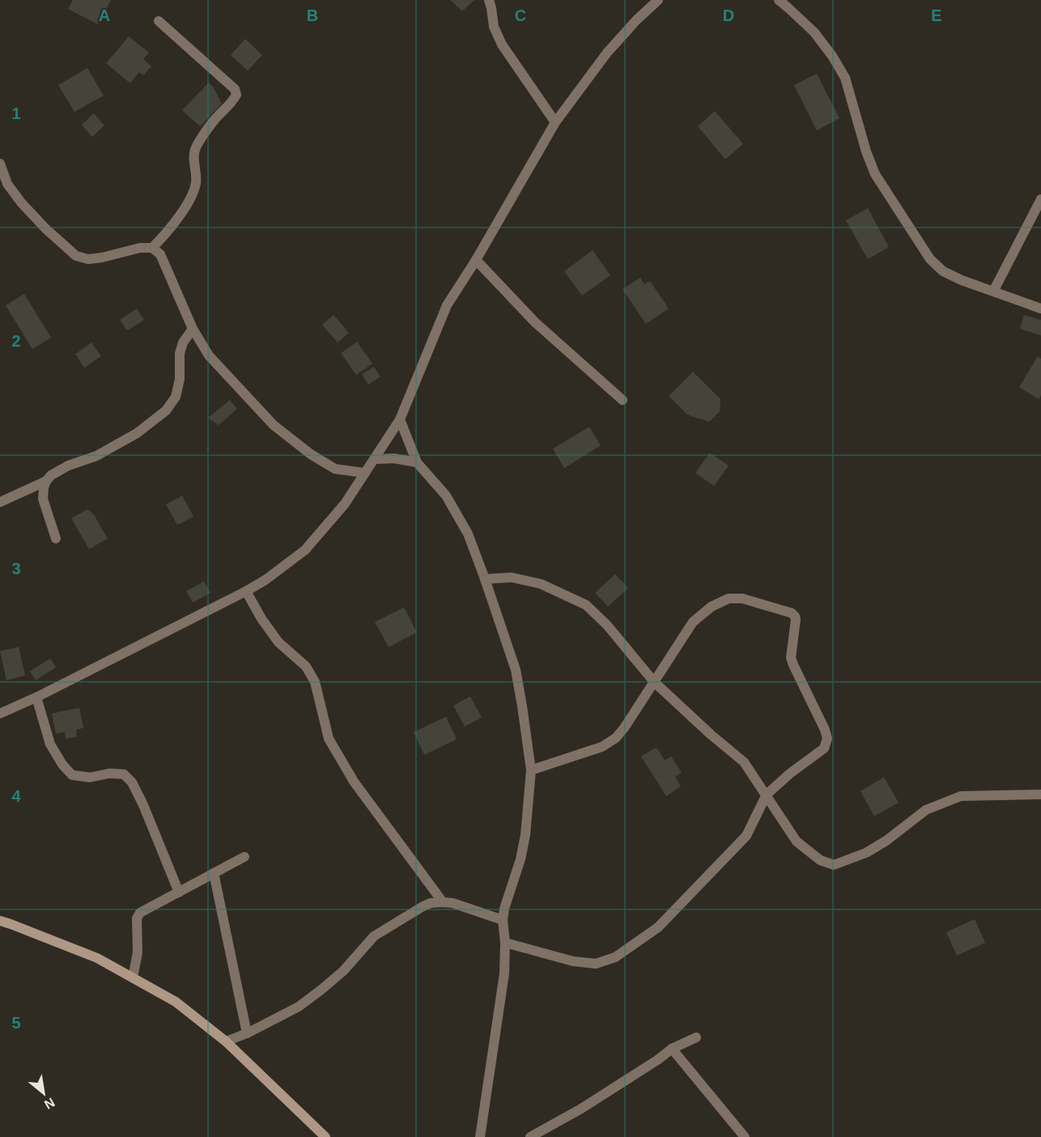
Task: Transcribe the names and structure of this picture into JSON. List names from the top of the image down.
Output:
{
  "north": "bottom right",
  "grid": {
    "columns": [
      "A",
      "B",
      "C",
      "D",
      "E"
    ],
    "rows": [
      "1",
      "2",
      "3",
      "4",
      "5"
    ]
  }
}
